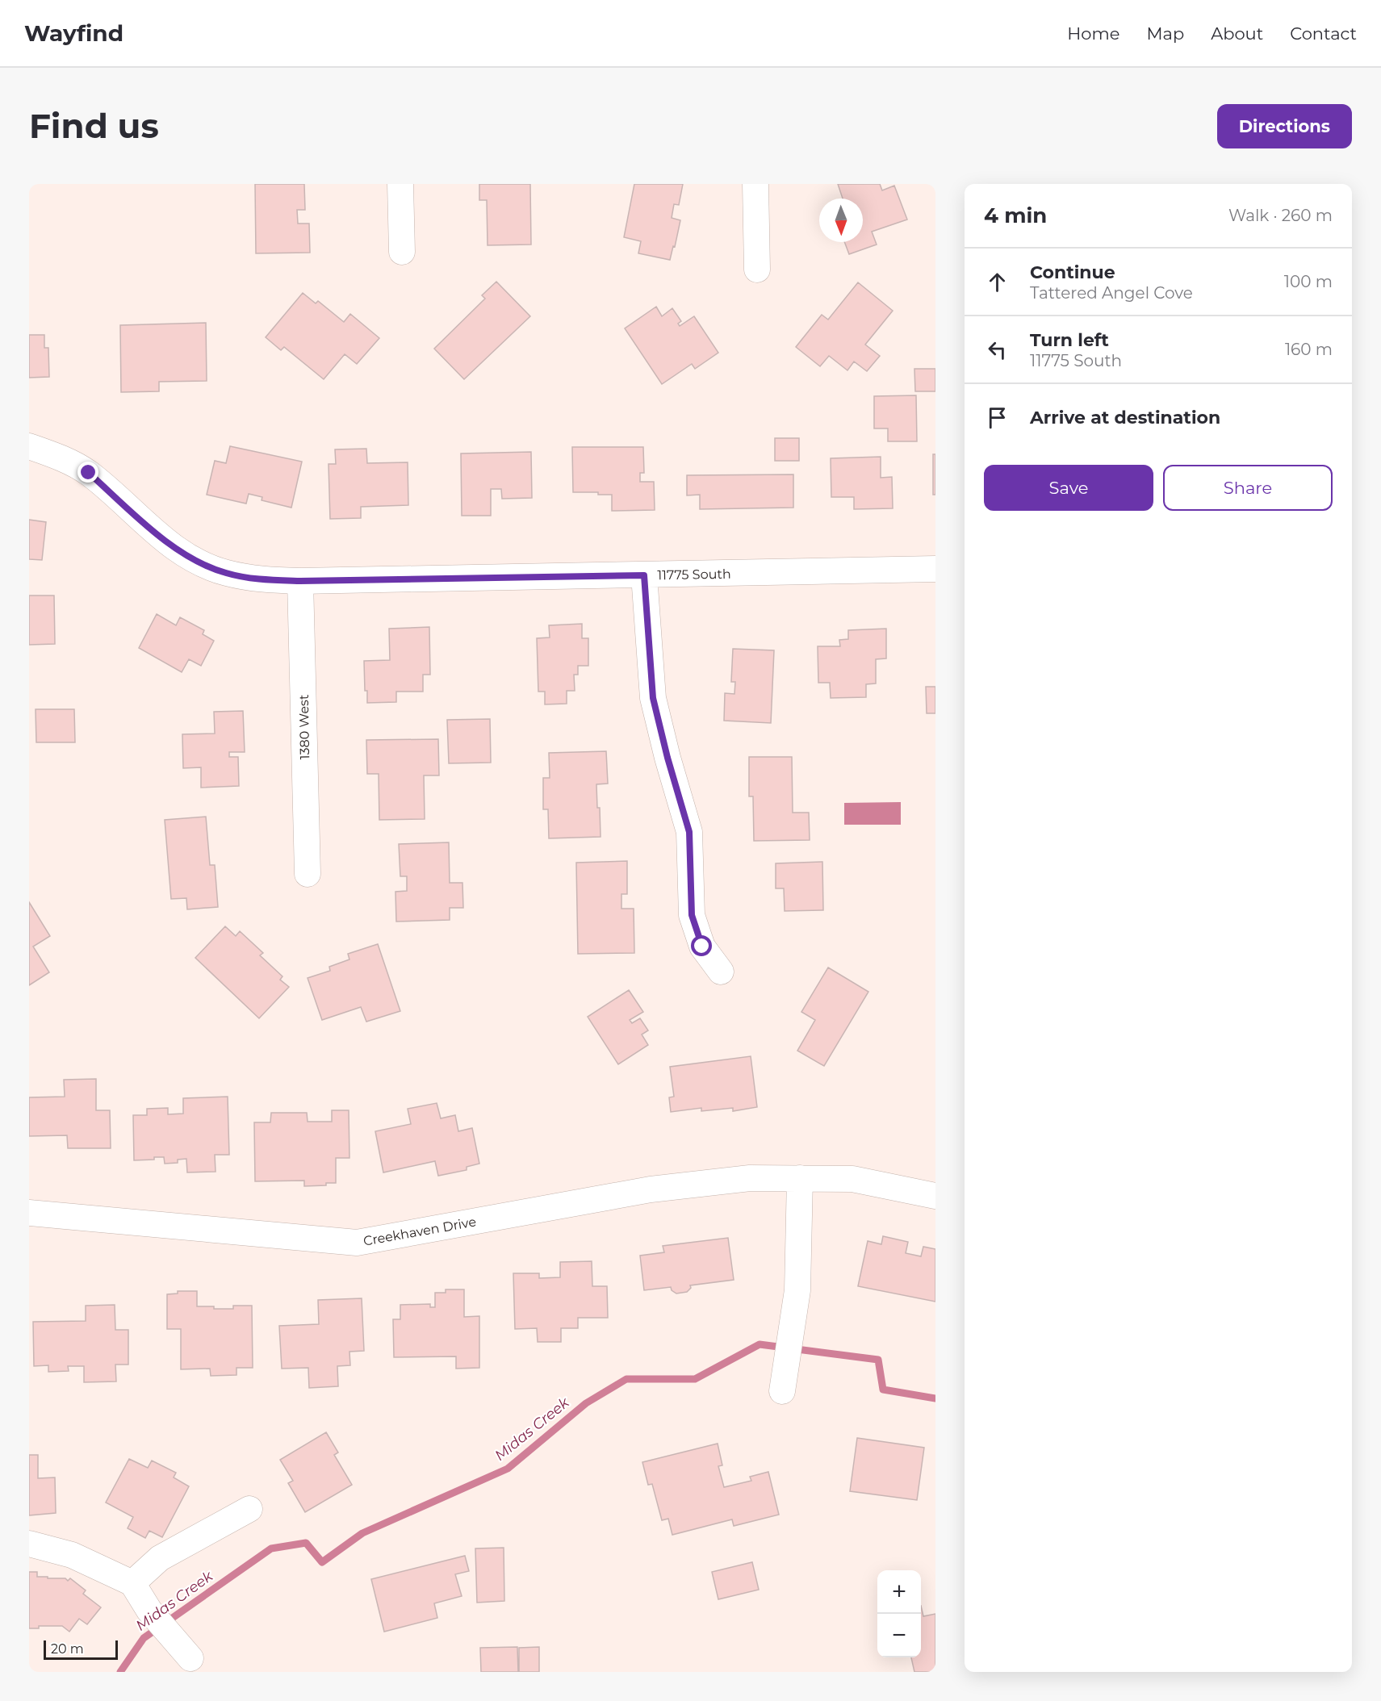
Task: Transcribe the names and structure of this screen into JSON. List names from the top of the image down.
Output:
{
  "streets": {
    "street": ["11775 South", "1380 West", "Creekhaven Drive"]
  },
  "crossings": [
    ["11775 South", "1380 West"]
  ],
  "water": ["Midas Creek"],
  "scale_bar": "20 m",
  "north": "bottom",
  "page": {
    "header": "Wayfind",
    "nav": [
      "Home",
      "Map",
      "About",
      "Contact"
    ],
    "buttons": [
      "Directions",
      ["Save", "Share"]
    ],
    "title": "Find us",
    "heading": ["4 min", "Walk · 260 m"],
    "list": [
      ["Continue", "Tattered Angel Cove", "100 m"],
      ["Turn left", "11775 South", "160 m"],
      "Arrive at destination"
    ],
    "map_buttons": ["+", "−"],
    "scale": "20 m"
  }
}
